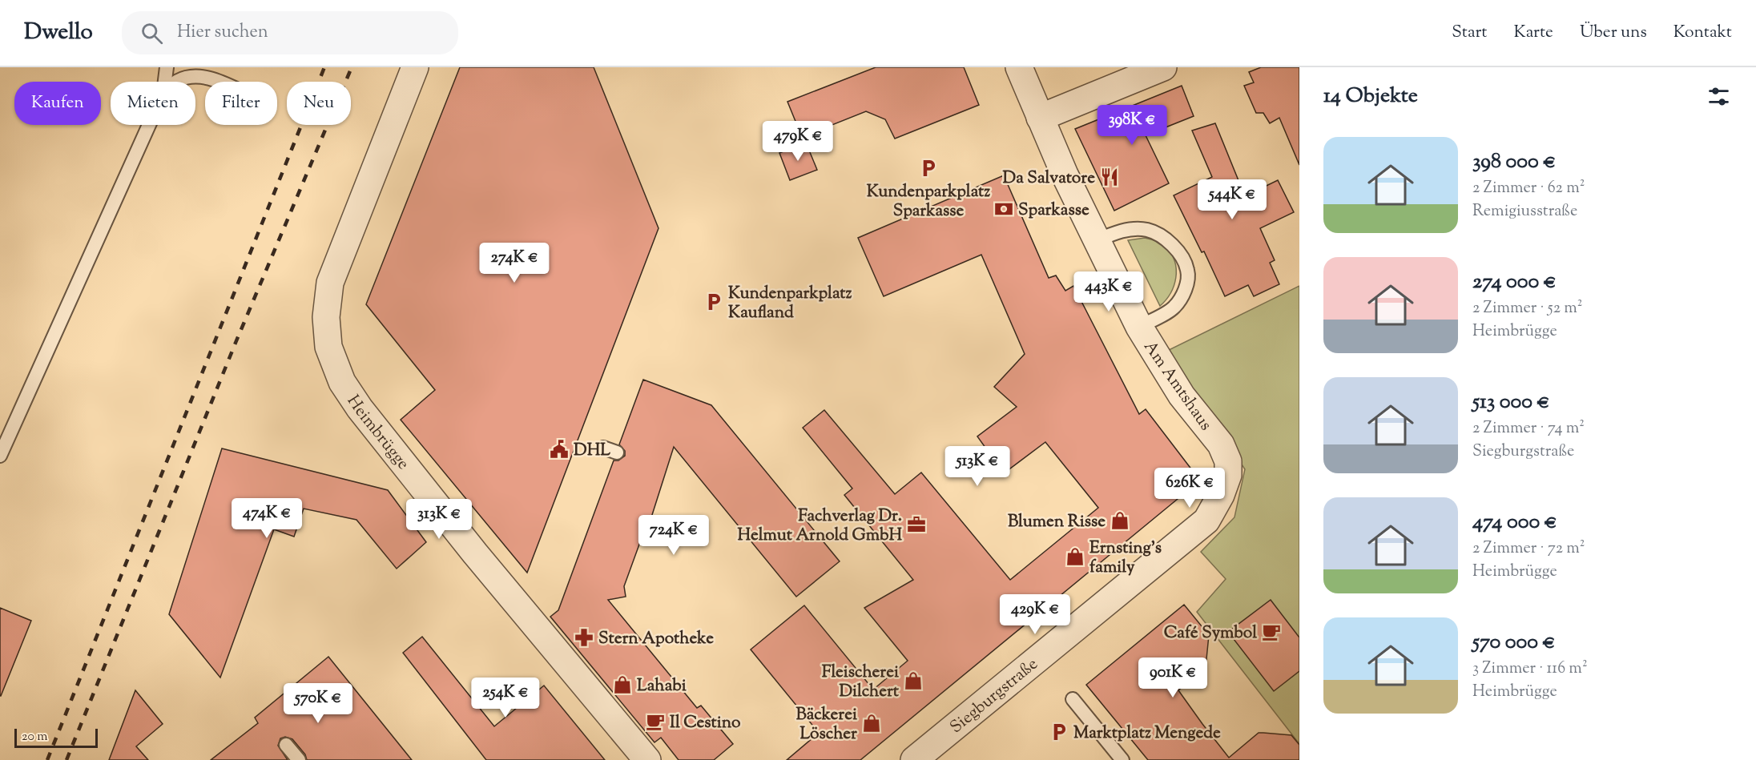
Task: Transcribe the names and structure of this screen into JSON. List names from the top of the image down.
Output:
{
  "streets": {
    "street": ["Am Amtshaus", "Heimbrügge", "Siegburgstraße"]
  },
  "crossings": [
    ["Am Amtshaus", "Siegburgstraße"]
  ],
  "places": {
    "parking": ["Kundenparkplatz Sparkasse", "Kundenparkplatz Kaufland", "Marktplatz Mengede"],
    "restaurant": ["Da Salvatore"],
    "bank": ["Sparkasse"],
    "public building": ["DHL"],
    "shop": [
      "Blumen Risse",
      "Ernsting's family",
      "Fleischerei Dilchert",
      "Lahabi",
      "Bäckerei Löscher"
    ],
    "office": ["Fachverlag Dr. Helmut Arnold GmbH"],
    "cafe": ["Café Symbol", "Il Cestino"],
    "pharmacy": ["Stern Apotheke"]
  },
  "scale_bar": "20 m",
  "page": {
    "header": "Dwello",
    "search": "Hier suchen",
    "nav": [
      "Start",
      "Karte",
      "Über uns",
      "Kontakt"
    ],
    "heading": "14 Objekte",
    "chip": [
      "Kaufen",
      "Mieten",
      "Filter",
      "Neu"
    ],
    "price": [
      "398K €",
      "479K €",
      "544K €",
      "274K €",
      "443K €",
      "513K €",
      "626K €",
      "474K €",
      "313K €",
      "724K €",
      "429K €",
      "901K €",
      "254K €",
      "570K €"
    ],
    "list": [
      {
        "name": "398 000 €",
        "note": "2 Zimmer · 62 m² · Remigiusstraße"
      },
      {
        "name": "274 000 €",
        "note": "2 Zimmer · 52 m² · Heimbrügge"
      },
      {
        "name": "513 000 €",
        "note": "2 Zimmer · 74 m² · Siegburgstraße"
      },
      {
        "name": "474 000 €",
        "note": "2 Zimmer · 72 m² · Heimbrügge"
      },
      {
        "name": "570 000 €",
        "note": "3 Zimmer · 116 m² · Heimbrügge"
      }
    ],
    "scale": "20 m"
  }
}
